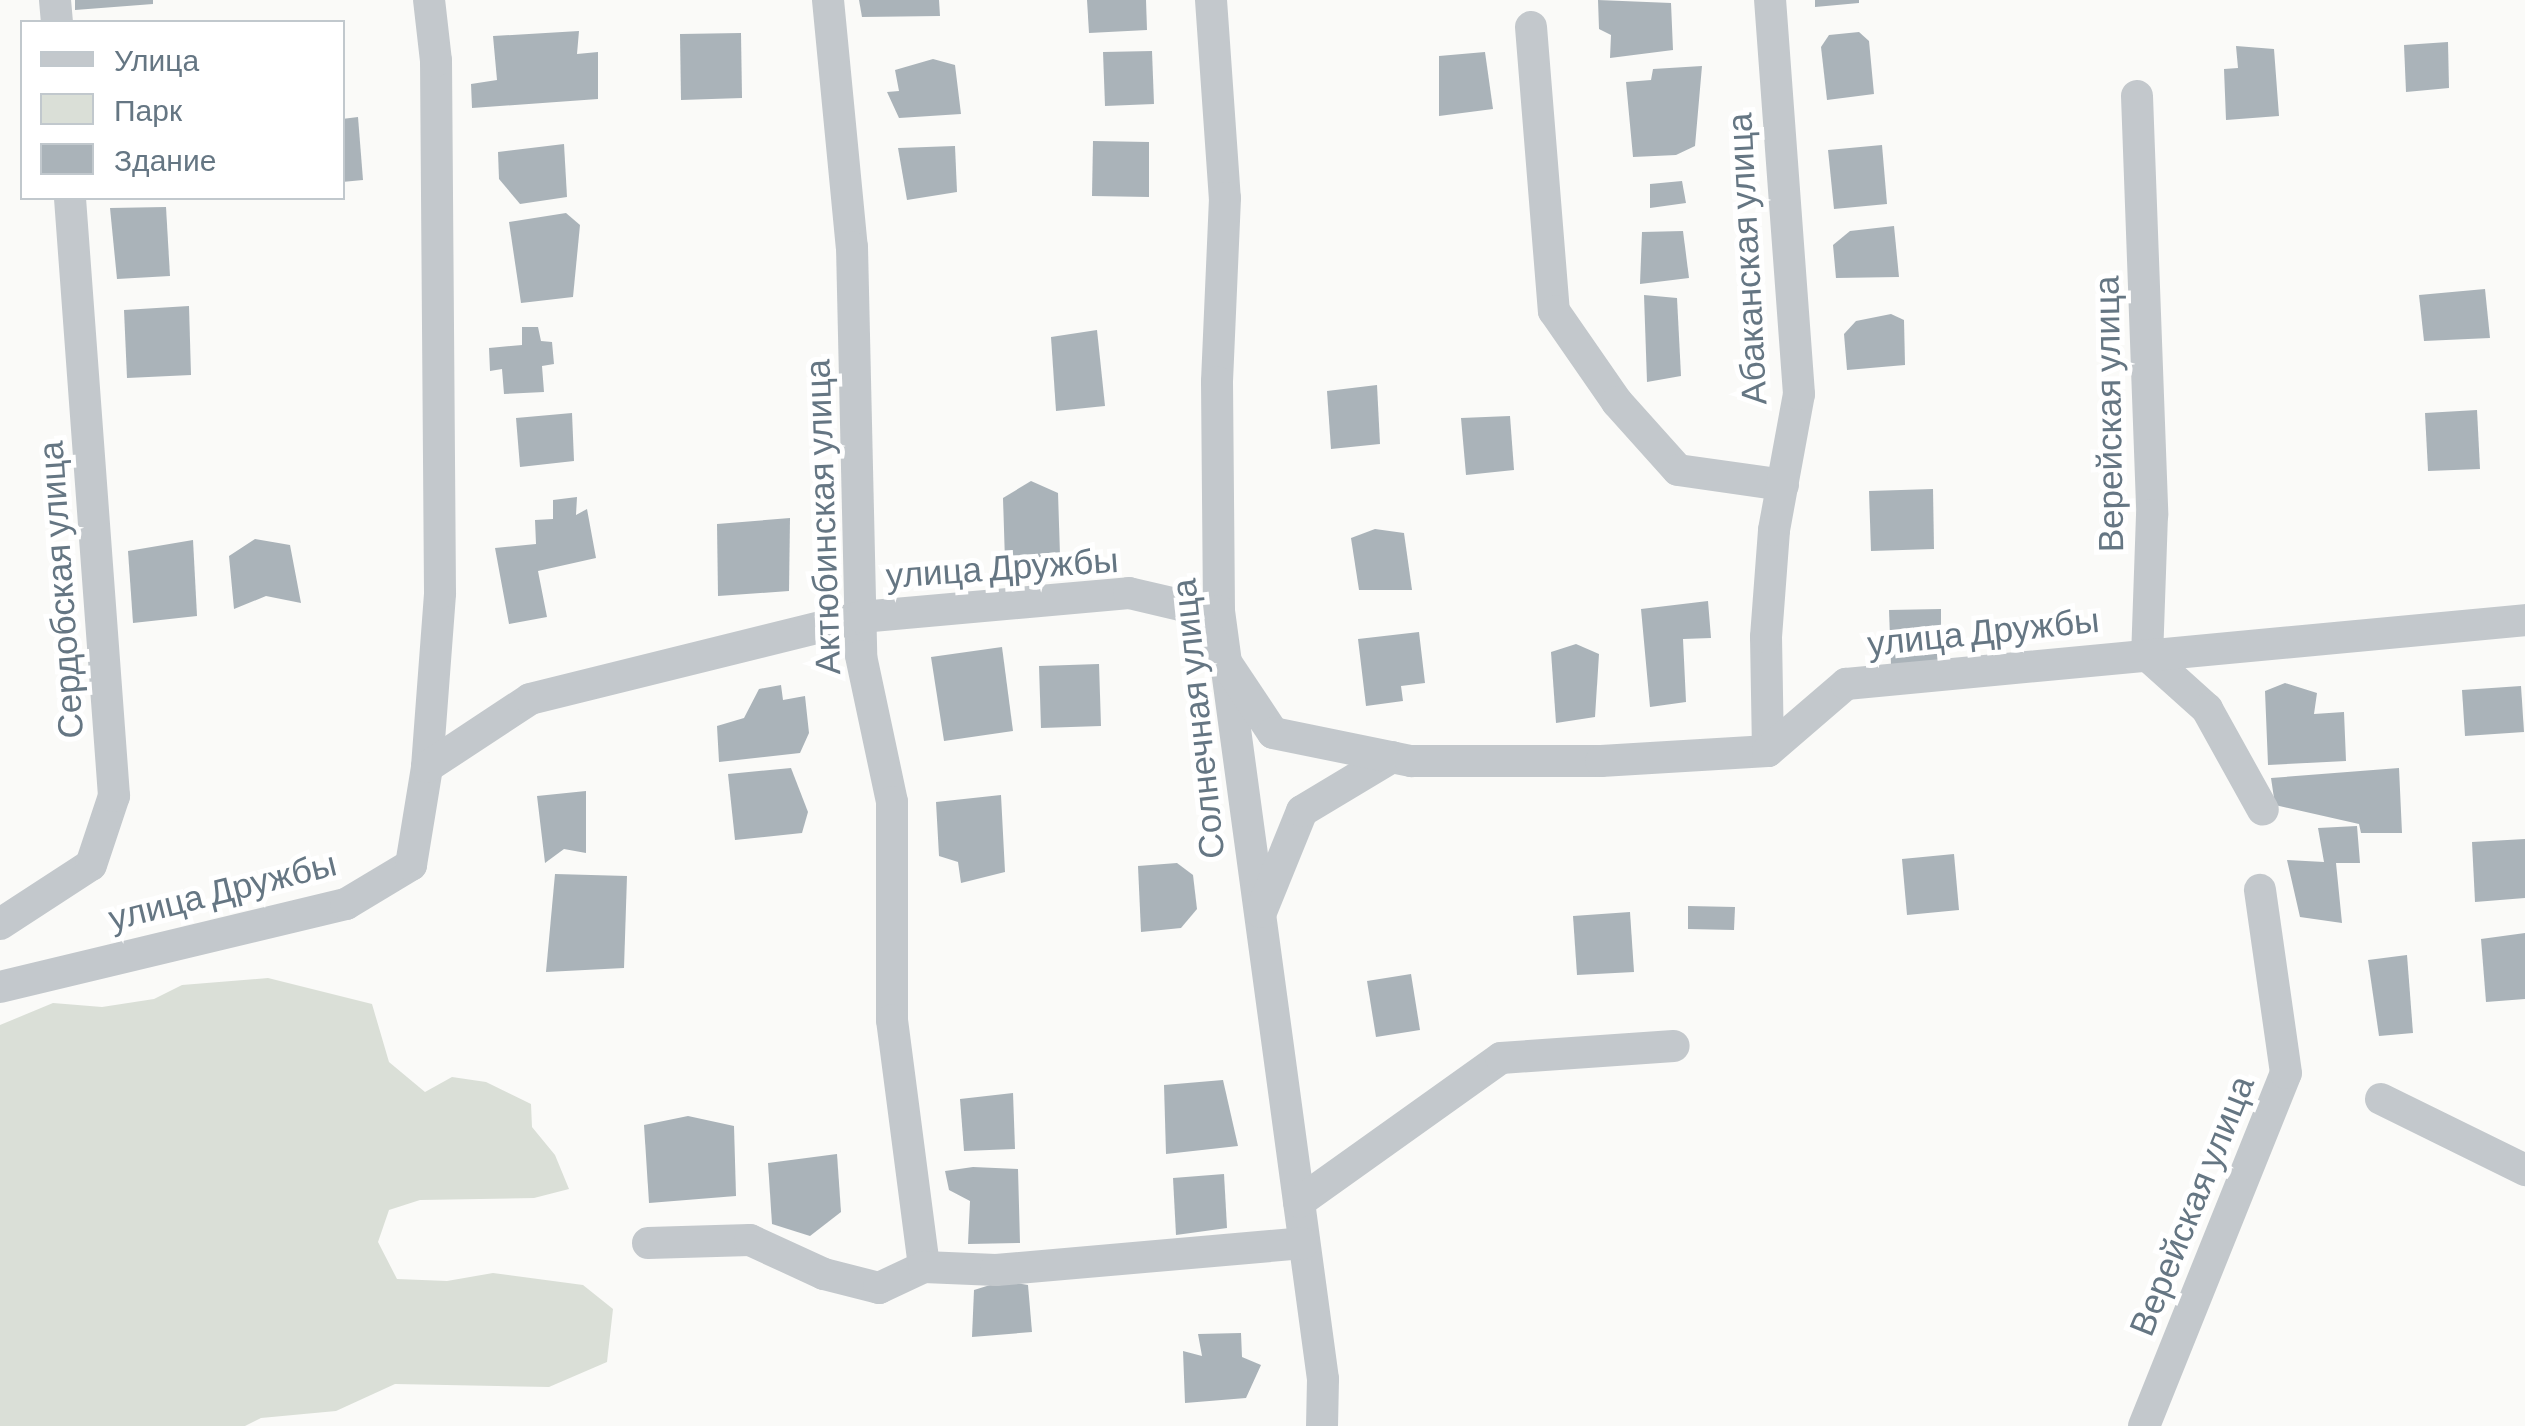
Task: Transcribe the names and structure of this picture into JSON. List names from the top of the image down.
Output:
{
  "streets": {
    "street": [
      "Абаканская улица",
      "Верейская улица",
      "Актюбинская улица",
      "улица Дружбы",
      "Сердобская улица",
      "Солнечная улица"
    ]
  },
  "crossings": [
    ["Абаканская улица", "улица Дружбы"],
    ["Верейская улица", "улица Дружбы"],
    ["Актюбинская улица", "улица Дружбы"],
    ["улица Дружбы", "Солнечная улица"]
  ],
  "legend": ["Улица", "Парк", "Здание"]
}
